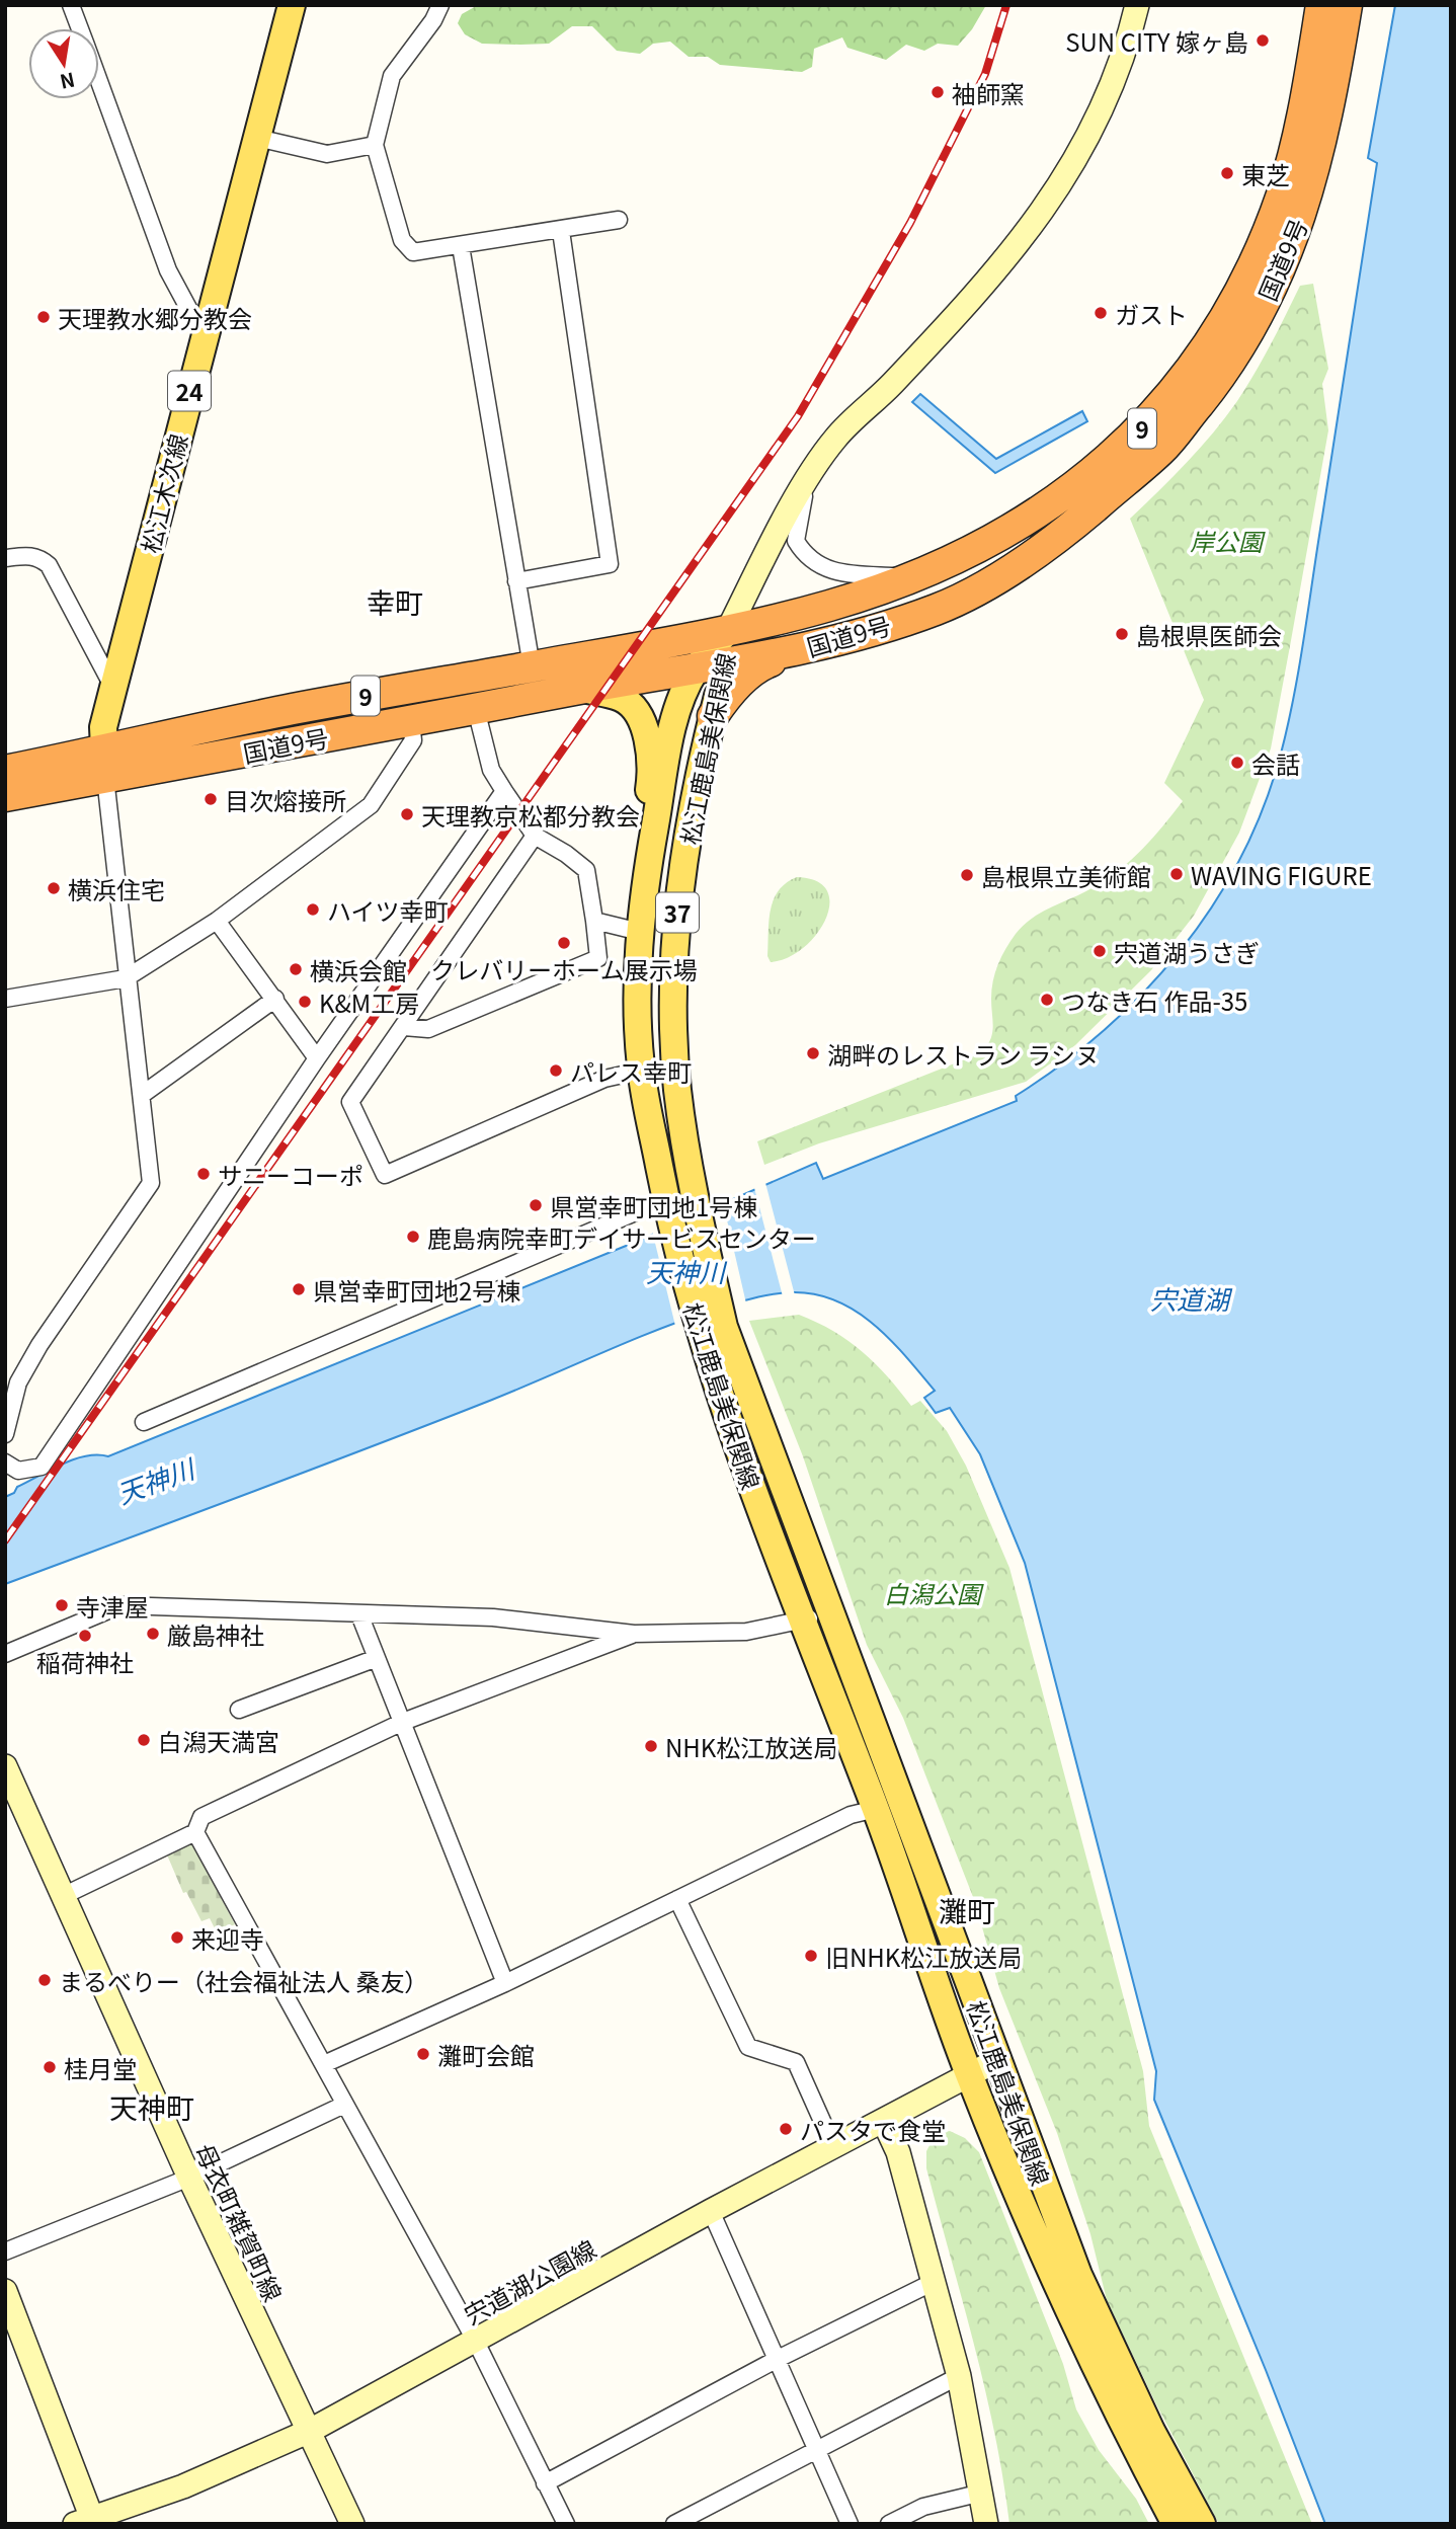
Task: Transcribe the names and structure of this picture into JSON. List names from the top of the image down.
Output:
{
  "streets": {
    "highway": ["国道9号", "9"],
    "main road": [
      "24",
      "松江木次線",
      "松江鹿島美保関線",
      "37",
      "母衣町雑賀町線",
      "宍道湖公園線"
    ]
  },
  "crossings": [
    ["国道9号", "松江木次線"],
    ["国道9号", "松江鹿島美保関線"],
    ["松江鹿島美保関線", "宍道湖公園線"],
    ["母衣町雑賀町線", "宍道湖公園線"]
  ],
  "districts": ["幸町", "灘町", "天神町"],
  "water": ["天神川", "宍道湖"],
  "parks": ["岸公園", "白潟公園"],
  "places": [
    "SUN CITY 嫁ヶ島",
    "袖師窯",
    "東芝",
    "ガスト",
    "天理教水郷分教会",
    "島根県医師会",
    "会話",
    "目次熔接所",
    "天理教京松都分教会",
    "WAVING FIGURE",
    "島根県立美術館",
    "横浜住宅",
    "ハイツ幸町",
    "クレバリーホーム展示場",
    "宍道湖うさぎ",
    "横浜会館",
    "つなき石 作品-35",
    "K&M工房",
    "湖畔のレストラン ラシヌ",
    "パレス幸町",
    "サニーコーポ",
    "県営幸町団地1号棟",
    "鹿島病院幸町デイサービスセンター",
    "県営幸町団地2号棟",
    "寺津屋",
    "厳島神社",
    "稲荷神社",
    "白潟天満宮",
    "NHK松江放送局",
    "来迎寺",
    "旧NHK松江放送局",
    "まるべりー（社会福祉法人 桑友）",
    "灘町会館",
    "桂月堂",
    "パスタで食堂"
  ],
  "north": "bottom"
}
